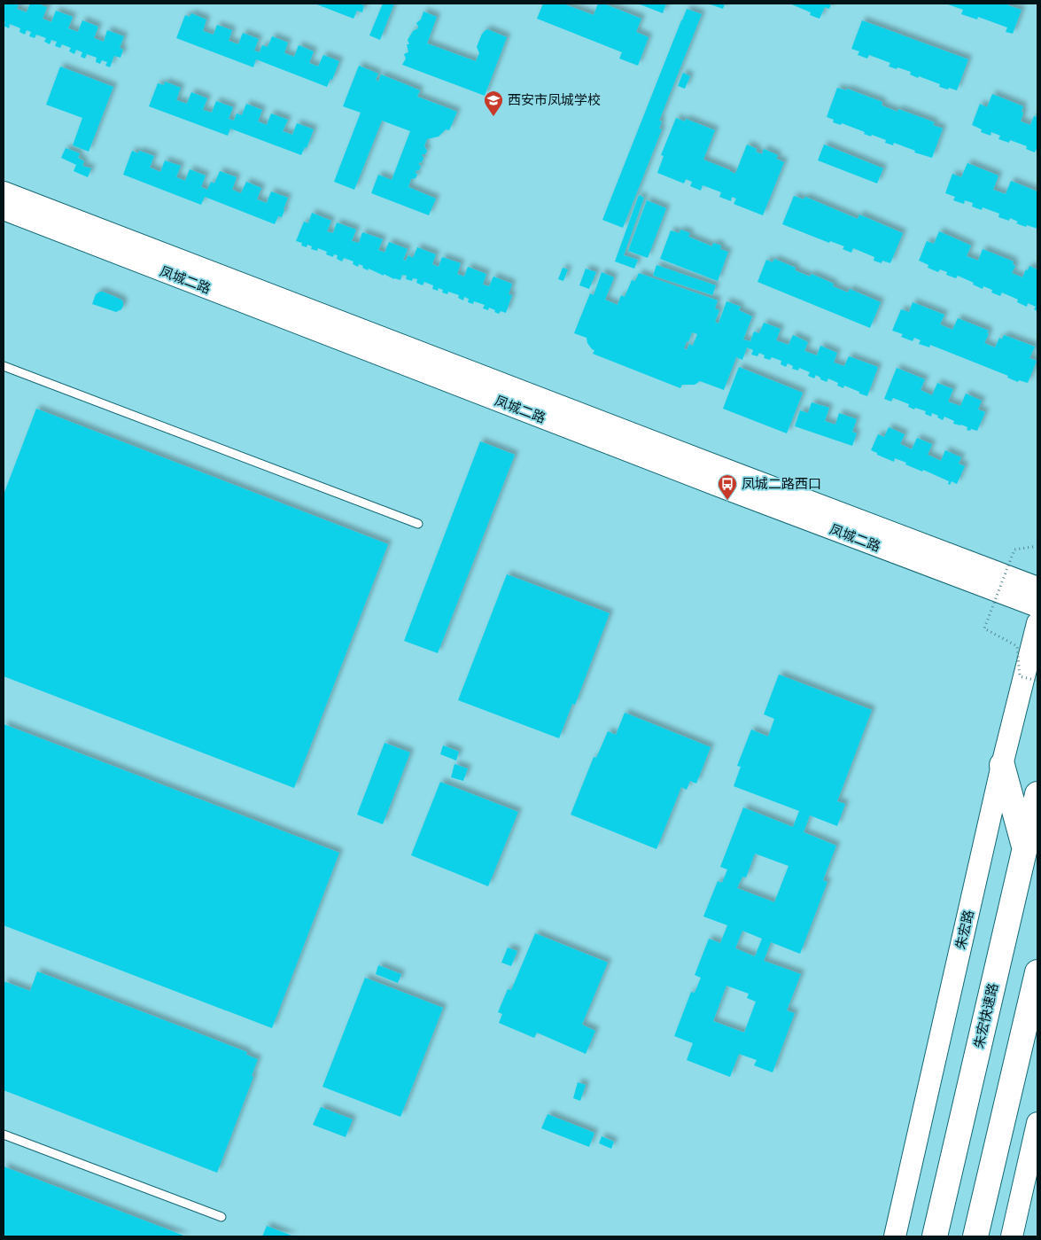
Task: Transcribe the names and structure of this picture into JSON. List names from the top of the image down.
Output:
{
  "streets": {
    "highway": ["朱宏快速路"],
    "main road": ["凤城二路", "朱宏路"]
  },
  "places": {
    "school or university": ["西安市凤城学校"],
    "bus stop": ["凤城二路西口"]
  }
}
